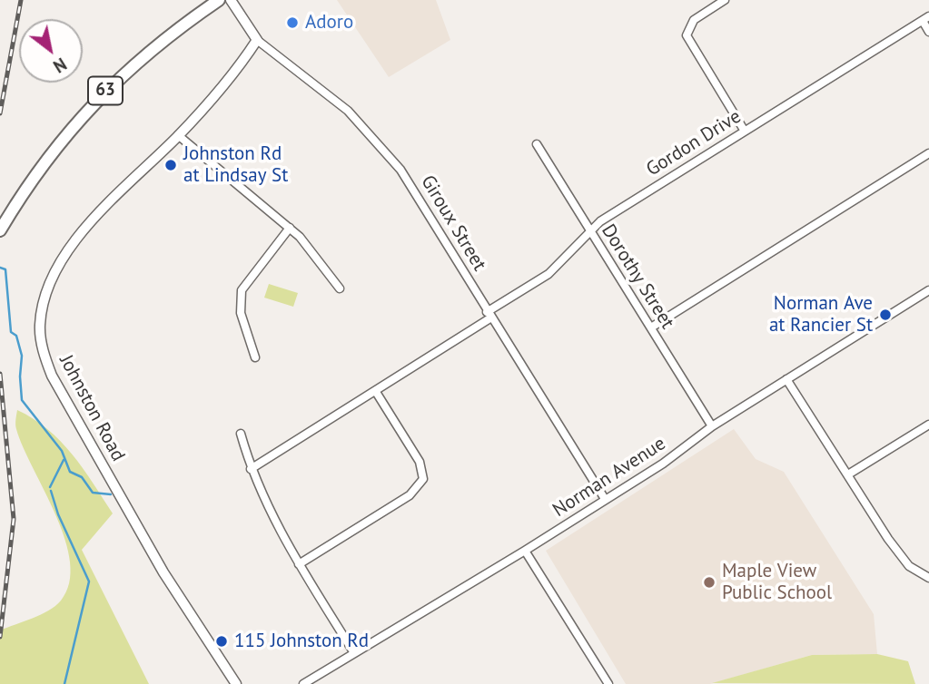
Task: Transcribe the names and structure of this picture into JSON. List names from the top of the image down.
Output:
{
  "streets": {
    "main road": ["63"],
    "street": [
      "Gordon Drive",
      "Giroux Street",
      "Dorothy Street",
      "Johnston Road",
      "Norman Avenue"
    ]
  },
  "crossings": [
    ["Gordon Drive", "Giroux Street"],
    ["Gordon Drive", "Dorothy Street"],
    ["Giroux Street", "Johnston Road"],
    ["Giroux Street", "Norman Avenue"],
    ["Dorothy Street", "Norman Avenue"]
  ],
  "places": [
    "Adoro",
    "Johnston Rd at Lindsay St",
    "Norman Ave at Rancier St",
    "Maple View Public School",
    "115 Johnston Rd"
  ],
  "north": "bottom right"
}
